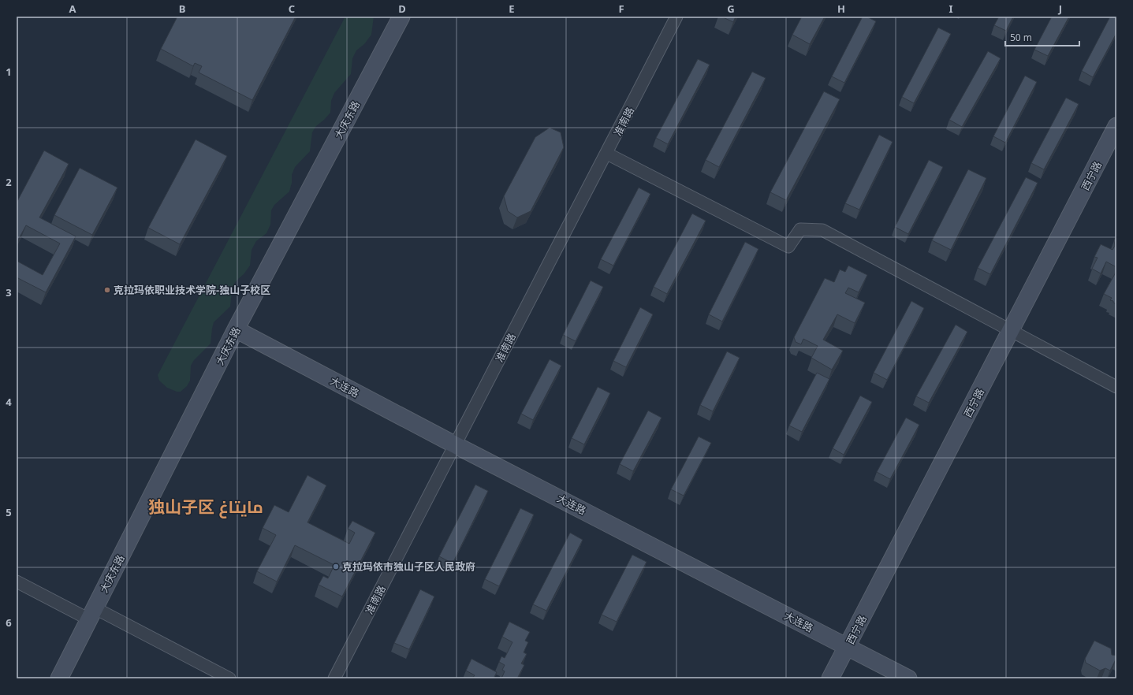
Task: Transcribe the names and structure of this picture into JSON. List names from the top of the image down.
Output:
{
  "streets": {
    "street": [
      "大庆东路",
      "准南路",
      "西宁路",
      "大连路"
    ]
  },
  "crossings": [
    ["大庆东路", "大连路"],
    ["准南路", "大连路"],
    ["西宁路", "大连路"]
  ],
  "districts": ["独山子区 مايتاغ"],
  "places": ["克拉玛依职业技术学院-独山子校区", "克拉玛依市独山子区人民政府"],
  "scale_bar": "50 m",
  "grid": {
    "columns": [
      "A",
      "B",
      "C",
      "D",
      "E",
      "F",
      "G",
      "H",
      "I",
      "J"
    ],
    "rows": [
      "1",
      "2",
      "3",
      "4",
      "5",
      "6"
    ]
  }
}
